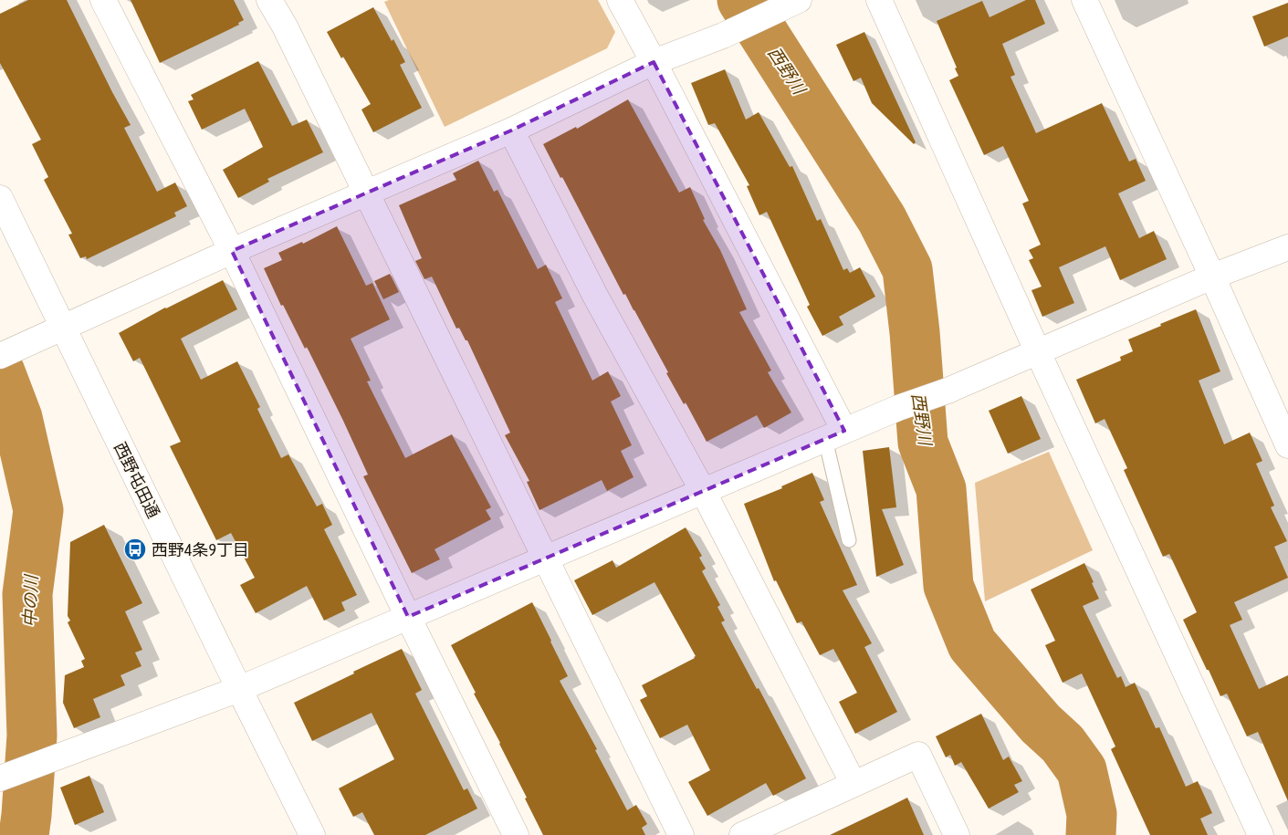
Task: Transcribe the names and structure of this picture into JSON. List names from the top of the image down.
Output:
{
  "streets": {
    "street": ["西野屯田通"]
  },
  "water": ["西野川", "中の川"],
  "places": {
    "bus stop": ["西野4条9丁目"]
  }
}
